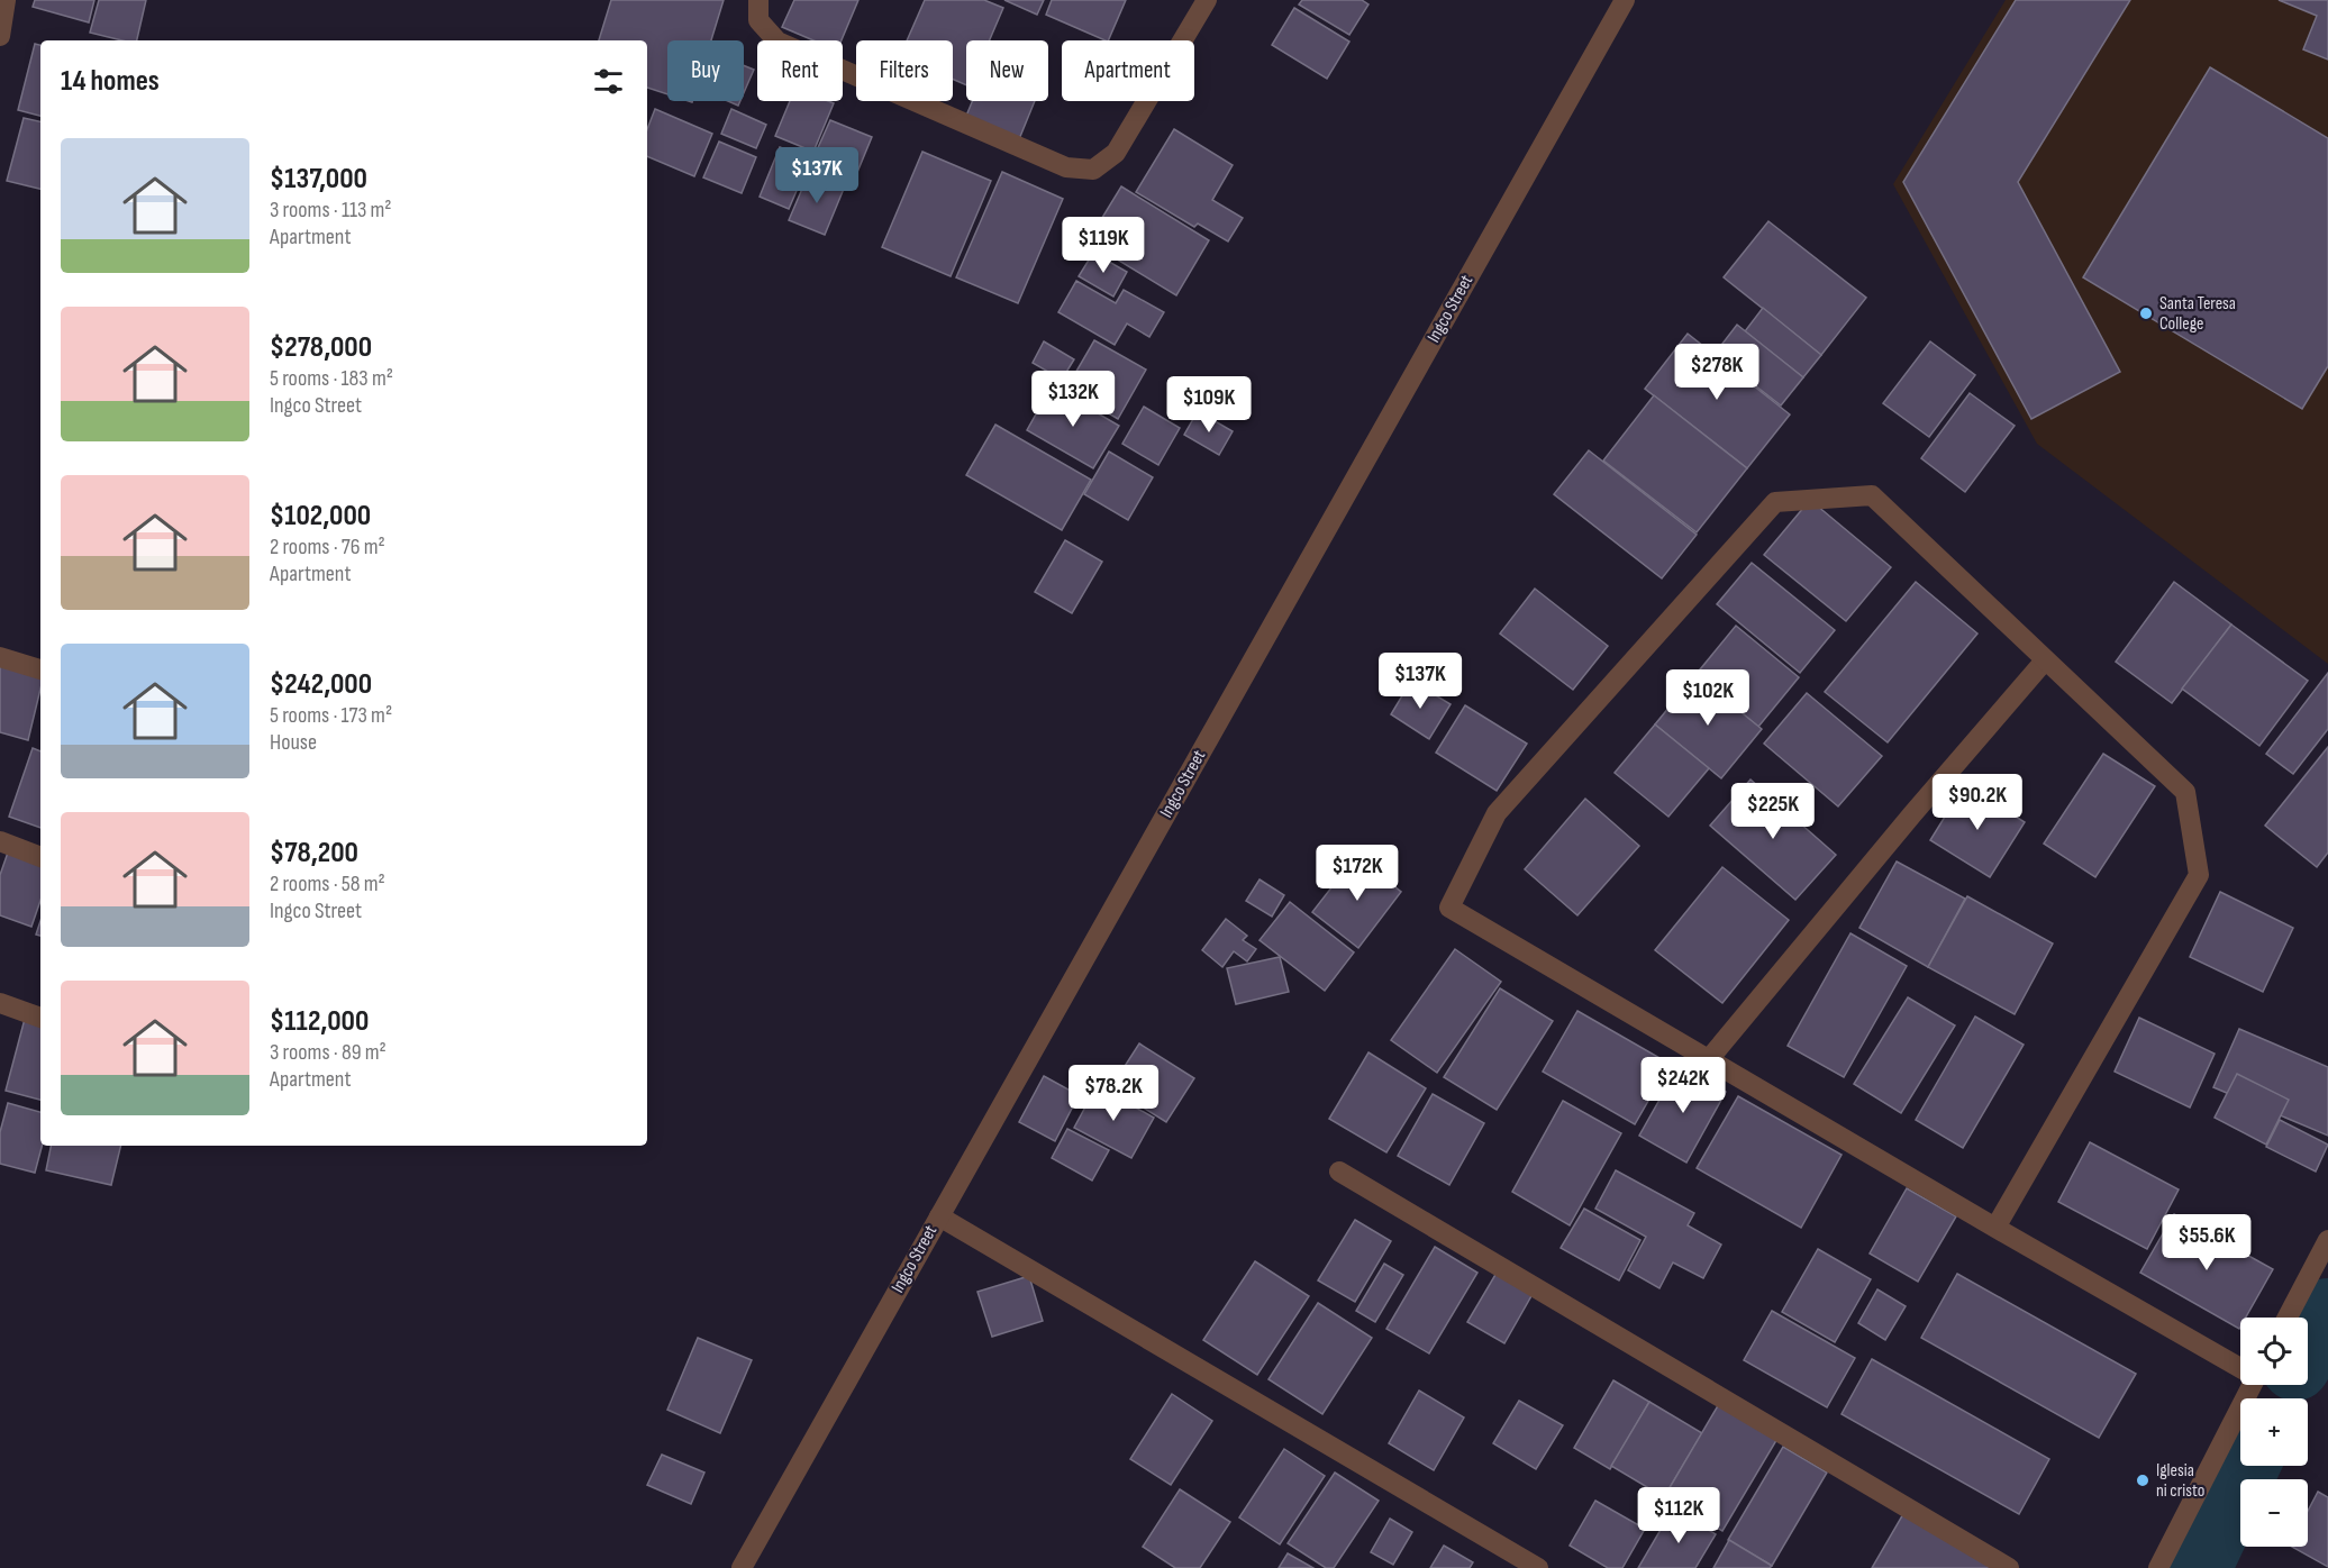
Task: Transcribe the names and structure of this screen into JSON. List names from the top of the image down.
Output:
{
  "streets": {
    "street": ["Ingco Street"]
  },
  "places": ["Santa Teresa College", "Iglesia ni cristo"],
  "page": {
    "chip": [
      "Buy",
      "Rent",
      "Filters",
      "New",
      "Apartment"
    ],
    "heading": "14 homes",
    "list": [
      {
        "name": "$137,000",
        "note": "3 rooms · 113 m² · Apartment"
      },
      {
        "name": "$278,000",
        "note": "5 rooms · 183 m² · Ingco Street"
      },
      {
        "name": "$102,000",
        "note": "2 rooms · 76 m² · Apartment"
      },
      {
        "name": "$242,000",
        "note": "5 rooms · 173 m² · House"
      },
      {
        "name": "$78,200",
        "note": "2 rooms · 58 m² · Ingco Street"
      },
      {
        "name": "$112,000",
        "note": "3 rooms · 89 m² · Apartment"
      }
    ],
    "price": [
      "$137K",
      "$119K",
      "$278K",
      "$132K",
      "$109K",
      "$137K",
      "$102K",
      "$90.2K",
      "$225K",
      "$172K",
      "$242K",
      "$78.2K",
      "$55.6K",
      "$112K"
    ],
    "map_buttons": ["+", "−"]
  }
}
